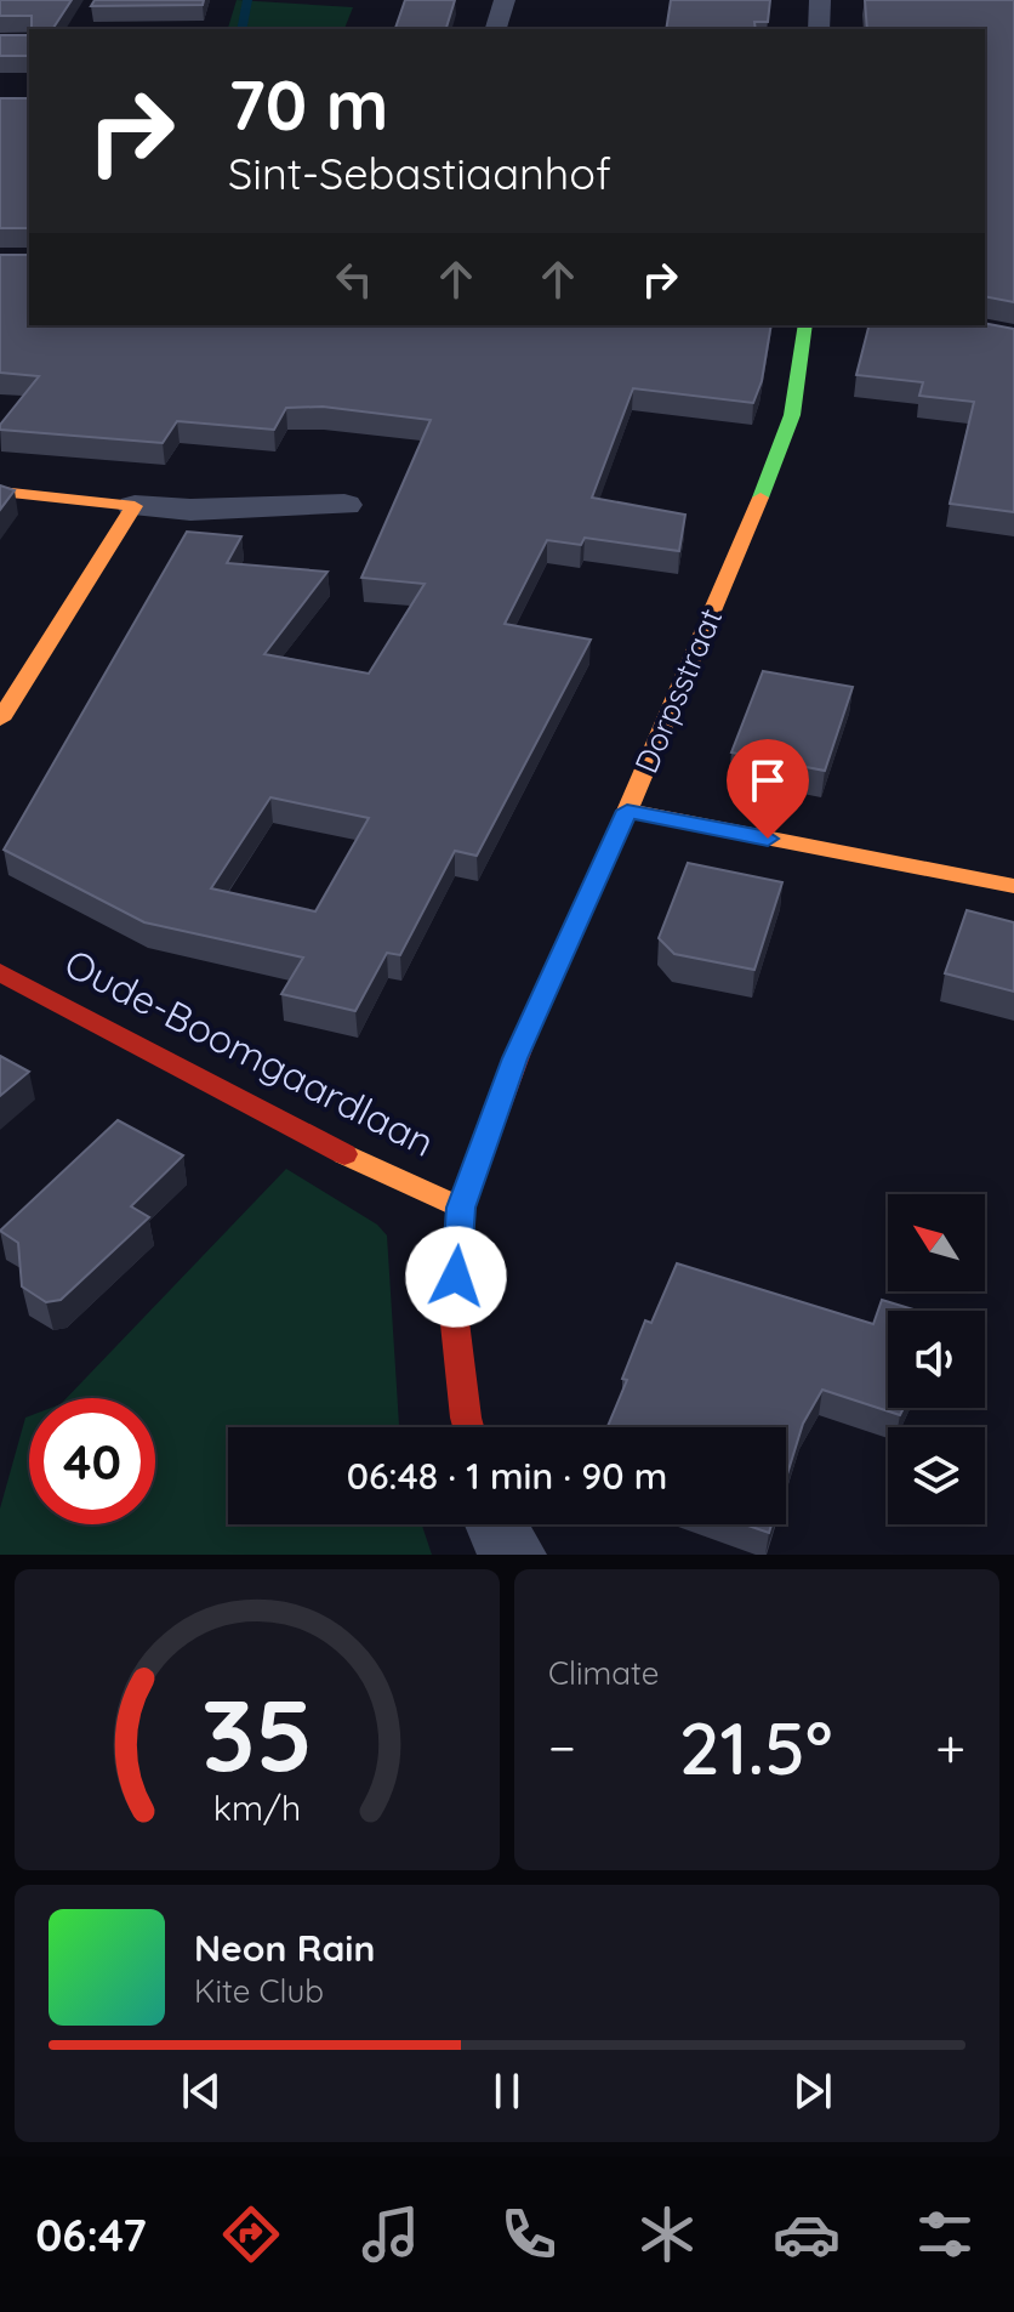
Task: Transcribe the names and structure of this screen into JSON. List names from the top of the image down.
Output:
{
  "streets": {
    "street": ["Dorpsstraat", "Oude-Boomgaardlaan"]
  },
  "crossings": [
    ["Dorpsstraat", "Oude-Boomgaardlaan"]
  ],
  "north": "top left",
  "page": {
    "turn": ["70 m", "Sint-Sebastiaanhof"],
    "limit": "40",
    "trip": "06:48 · 1 min · 90 m",
    "tile": "Climate",
    "heat": ["−", "21.5°", "+"],
    "song": ["Neon Rain", "Kite Club"],
    "tabs": "06:47",
    "gauge": ["35", "km/h"]
  }
}
